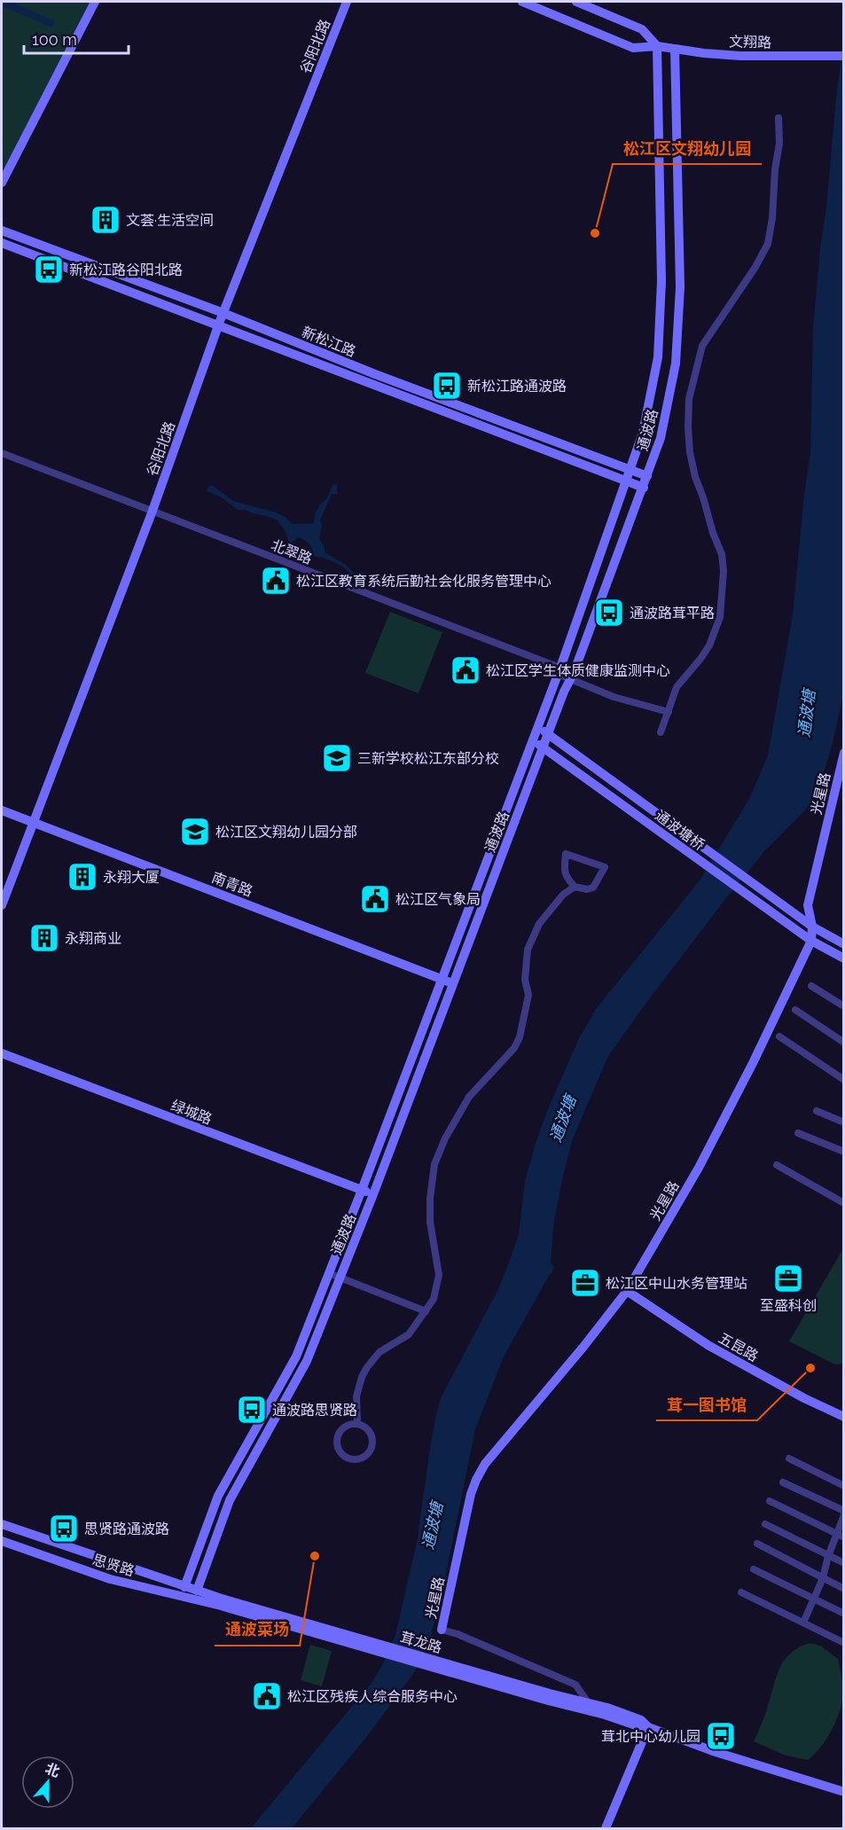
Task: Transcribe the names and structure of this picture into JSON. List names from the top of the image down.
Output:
{
  "streets": {
    "main road": [
      "文翔路",
      "谷阳北路",
      "新松江路",
      "通波路",
      "光星路",
      "通波塘桥",
      "南青路",
      "绿城路",
      "五昆路",
      "思贤路",
      "茸龙路"
    ],
    "street": ["北翠路"]
  },
  "crossings": [
    ["文翔路", "通波路"],
    ["谷阳北路", "新松江路"],
    ["谷阳北路", "北翠路"],
    ["谷阳北路", "南青路"],
    ["新松江路", "通波路"],
    ["通波路", "北翠路"],
    ["通波路", "通波塘桥"],
    ["通波路", "南青路"],
    ["通波路", "绿城路"],
    ["通波路", "思贤路"],
    ["通波路", "茸龙路"],
    ["光星路", "通波塘桥"],
    ["光星路", "五昆路"],
    ["思贤路", "茸龙路"]
  ],
  "water": ["通波塘"],
  "places": {
    "building": ["文荟·生活空间", "永翔大厦", "永翔商业"],
    "other": ["松江区文翔幼儿园", "茸一图书馆", "通波菜场"],
    "bus stop": [
      "新松江路谷阳北路",
      "新松江路通波路",
      "通波路茸平路",
      "通波路思贤路",
      "思贤路通波路",
      "茸北中心幼儿园"
    ],
    "public building": [
      "松江区教育系统后勤社会化服务管理中心",
      "松江区学生体质健康监测中心",
      "松江区气象局",
      "松江区残疾人综合服务中心"
    ],
    "school or university": ["三新学校松江东部分校", "松江区文翔幼儿园分部"],
    "office": ["至盛科创", "松江区中山水务管理站"]
  },
  "scale_bar": "100 m",
  "north": "top"
}
